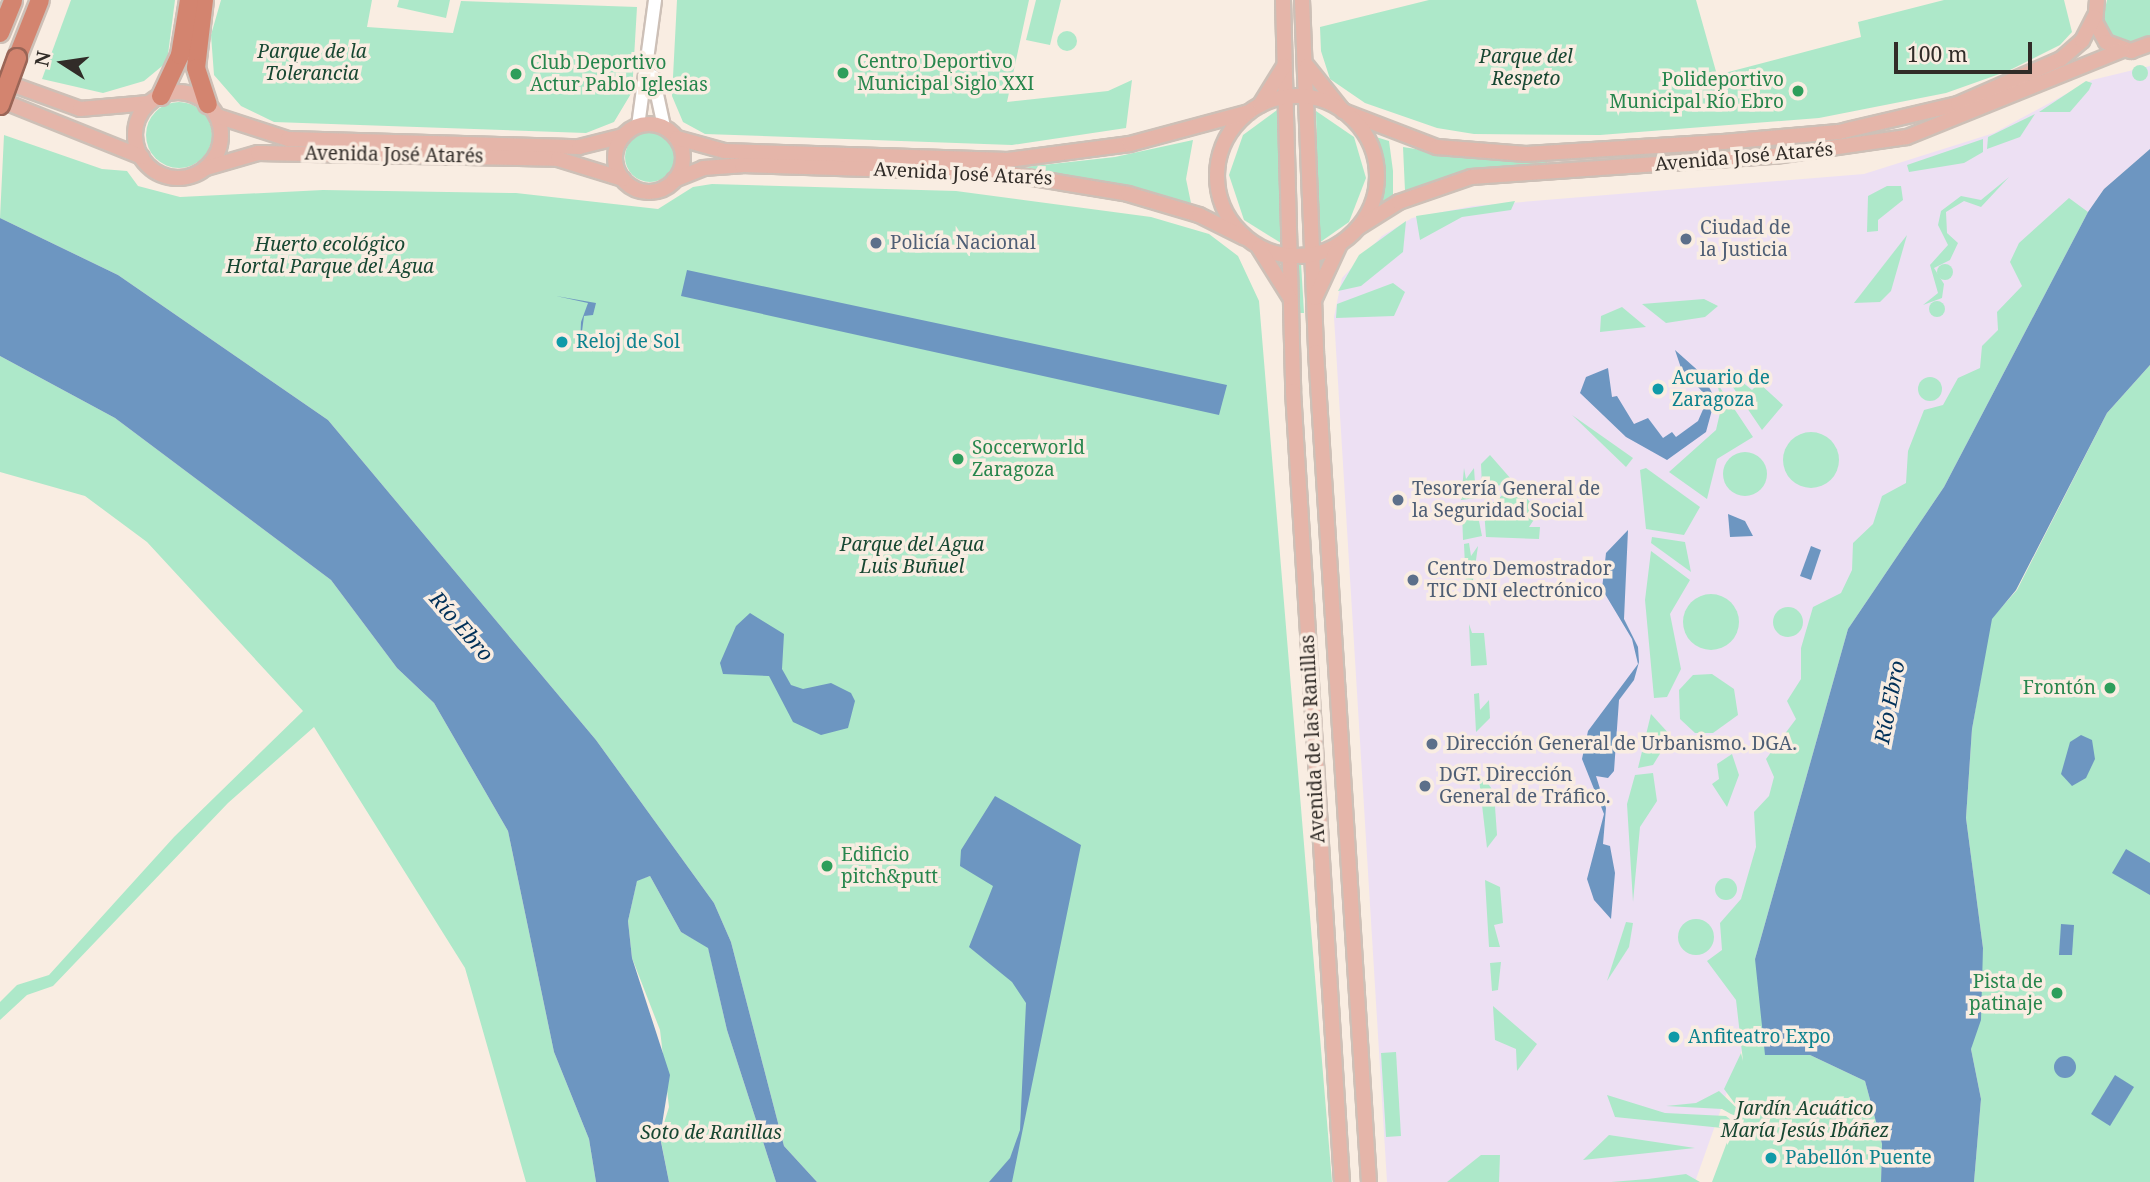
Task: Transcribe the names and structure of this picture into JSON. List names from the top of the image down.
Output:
{
  "streets": {
    "main road": ["Avenida José Atarés", "Avenida de las Ranillas"]
  },
  "crossings": [
    ["Avenida José Atarés", "Avenida de las Ranillas"]
  ],
  "water": ["Río Ebro"],
  "parks": [
    "Parque de la Tolerancia",
    "Parque del Respeto",
    "Huerto ecológico Hortal Parque del Agua",
    "Parque del Agua Luis Buñuel",
    "Jardín Acuático María Jesús Ibáñez",
    "Soto de Ranillas"
  ],
  "places": [
    "Centro Deportivo Municipal Siglo XXI",
    "Club Deportivo Actur Pablo Iglesias",
    "Polideportivo Municipal Río Ebro",
    "Ciudad de la Justicia",
    "Policía Nacional",
    "Reloj de Sol",
    "Acuario de Zaragoza",
    "Soccerworld Zaragoza",
    "Tesorería General de la Seguridad Social",
    "Centro Demostrador TIC DNI electrónico",
    "Frontón",
    "Dirección General de Urbanismo. DGA.",
    "DGT. Dirección General de Tráfico.",
    "Edificio pitch&putt",
    "Pista de patinaje",
    "Anfiteatro Expo",
    "Pabellón Puente"
  ],
  "scale_bar": "100 m",
  "north": "left"
}
